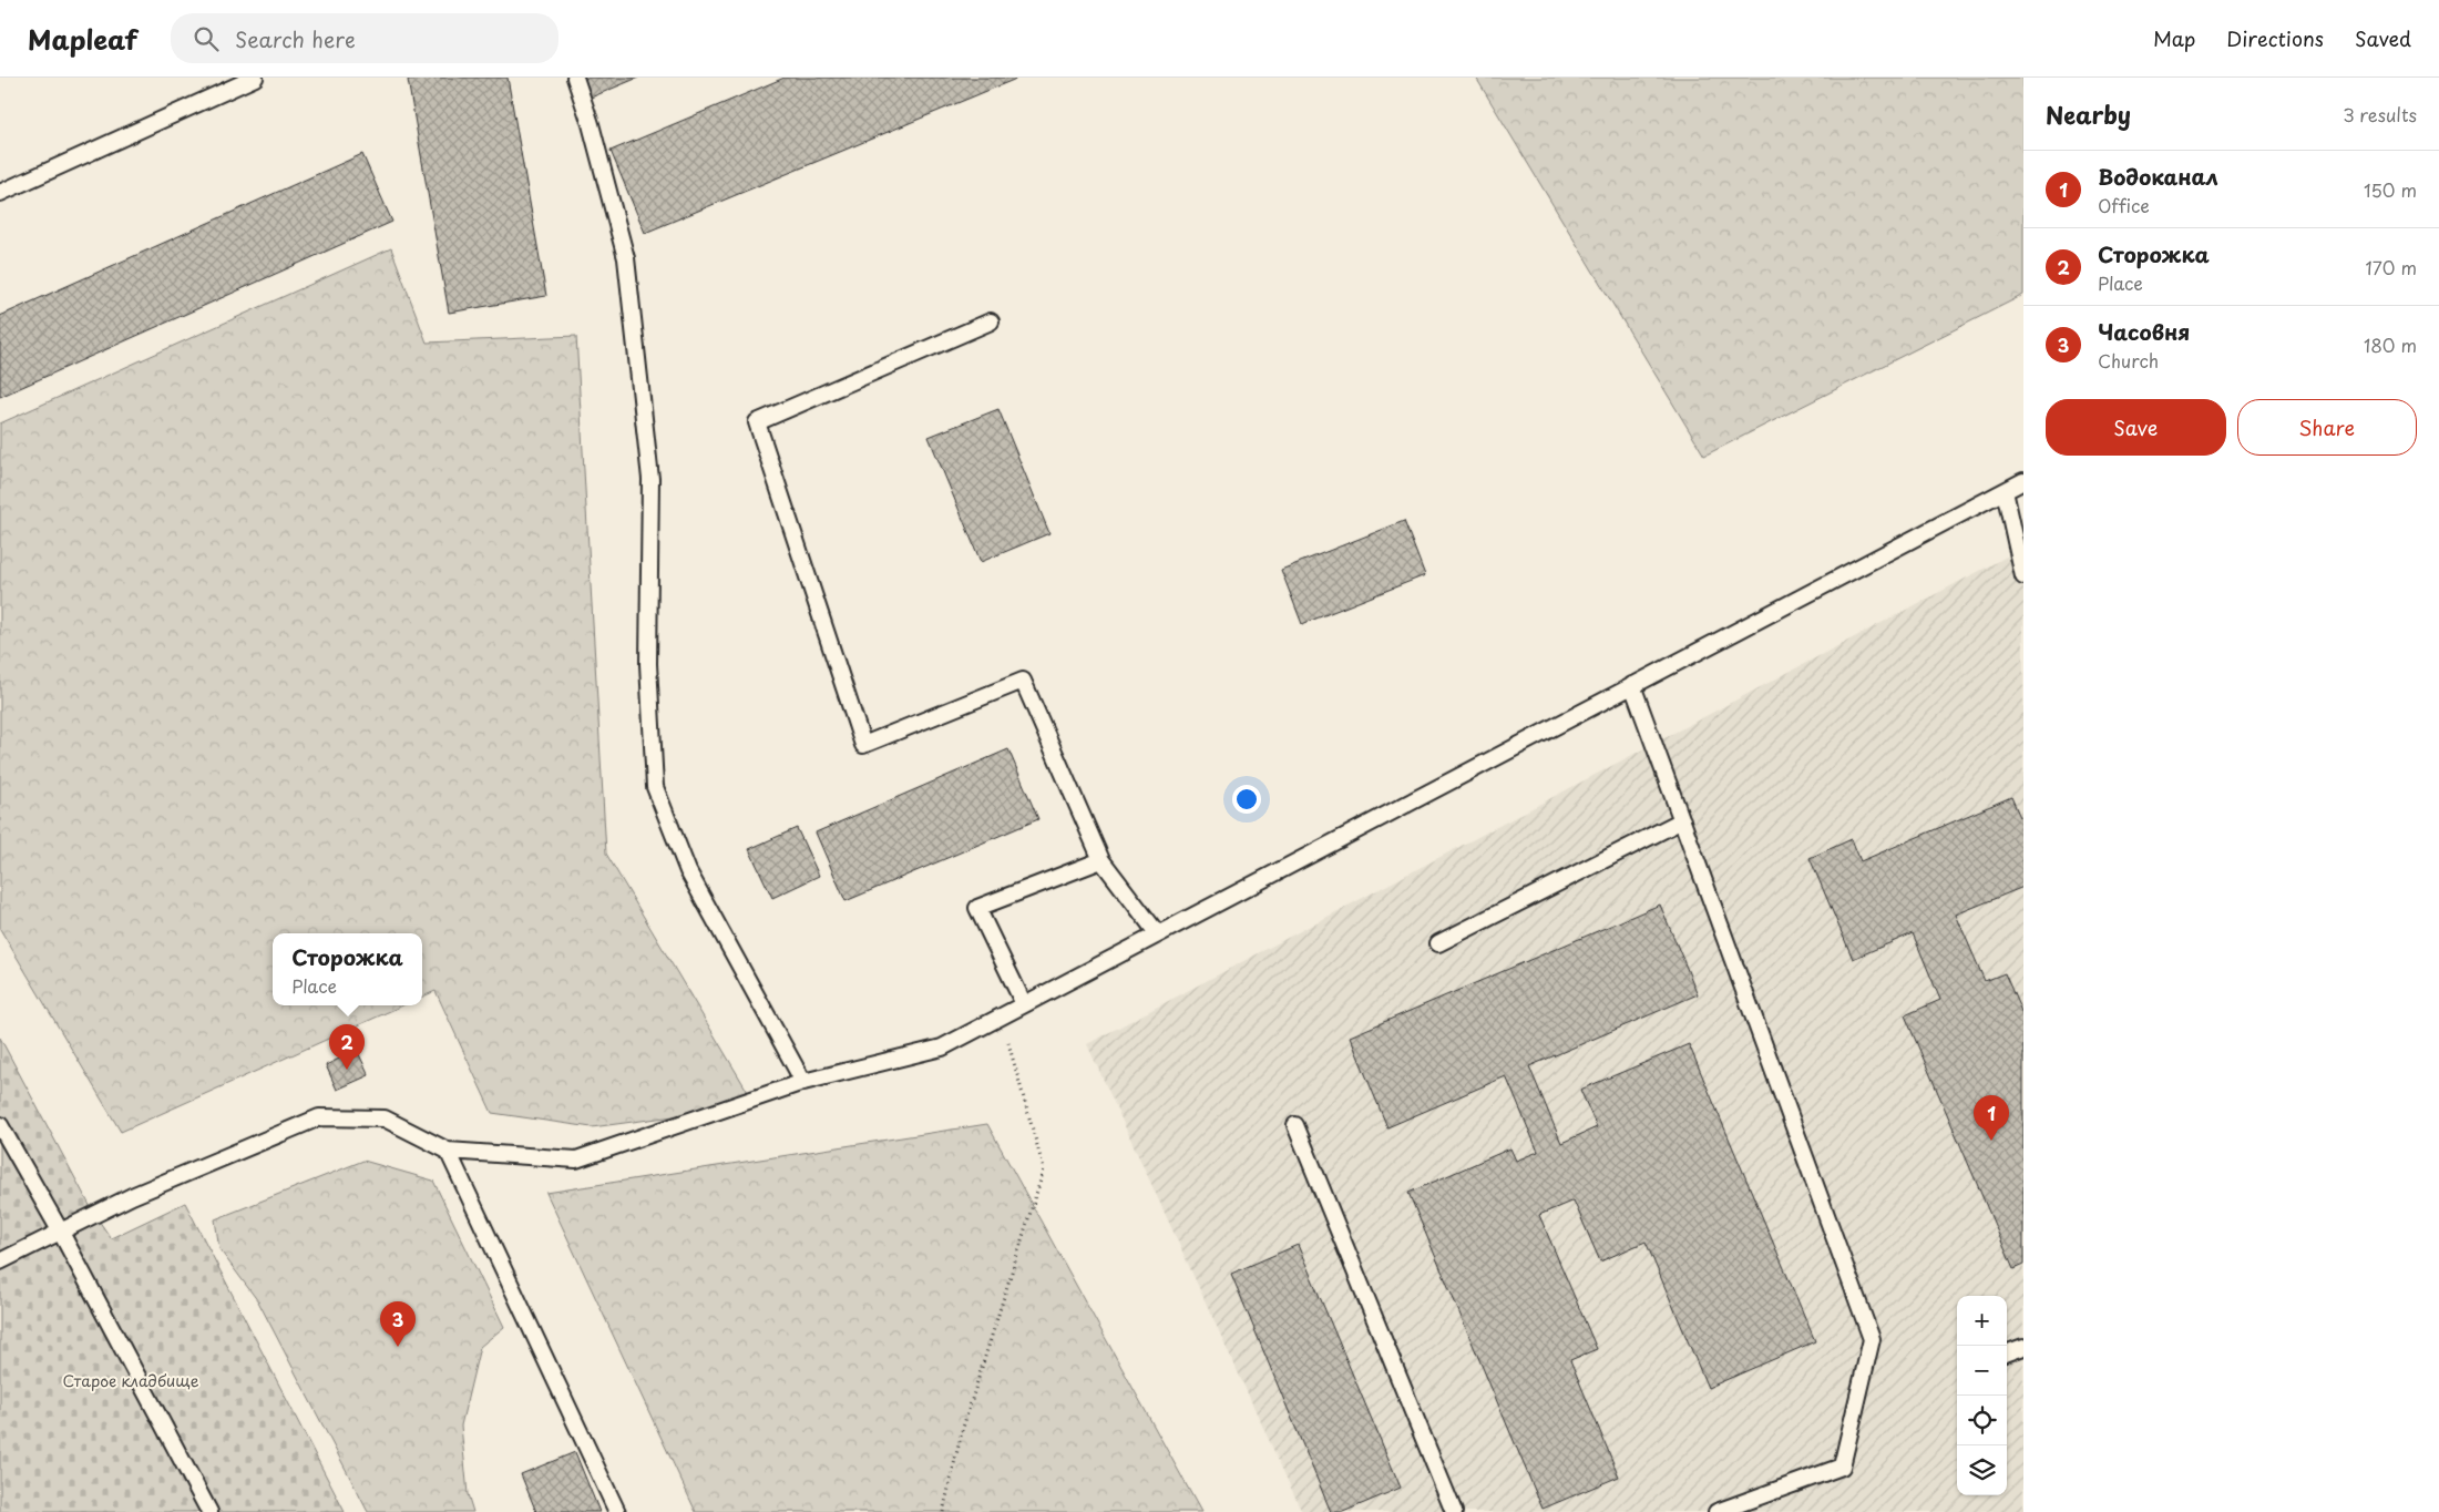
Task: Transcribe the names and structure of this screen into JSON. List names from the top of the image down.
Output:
{
  "parks": ["Старое кладбище"],
  "page": {
    "header": "Mapleaf",
    "search": "Search here",
    "nav": ["Map", "Directions", "Saved"],
    "heading": ["Nearby", "3 results"],
    "list": [
      {
        "mark": "1",
        "name": "Водоканал",
        "note": "Office",
        "value": "150 m"
      },
      {
        "mark": "2",
        "name": "Сторожка",
        "note": "Place",
        "value": "170 m"
      },
      {
        "mark": "3",
        "name": "Часовня",
        "note": "Church",
        "value": "180 m"
      }
    ],
    "buttons": ["Save", "Share"],
    "popup": ["Сторожка", "Place"],
    "pins": ["2", "1", "3"],
    "map_buttons": ["+", "−"]
  }
}
